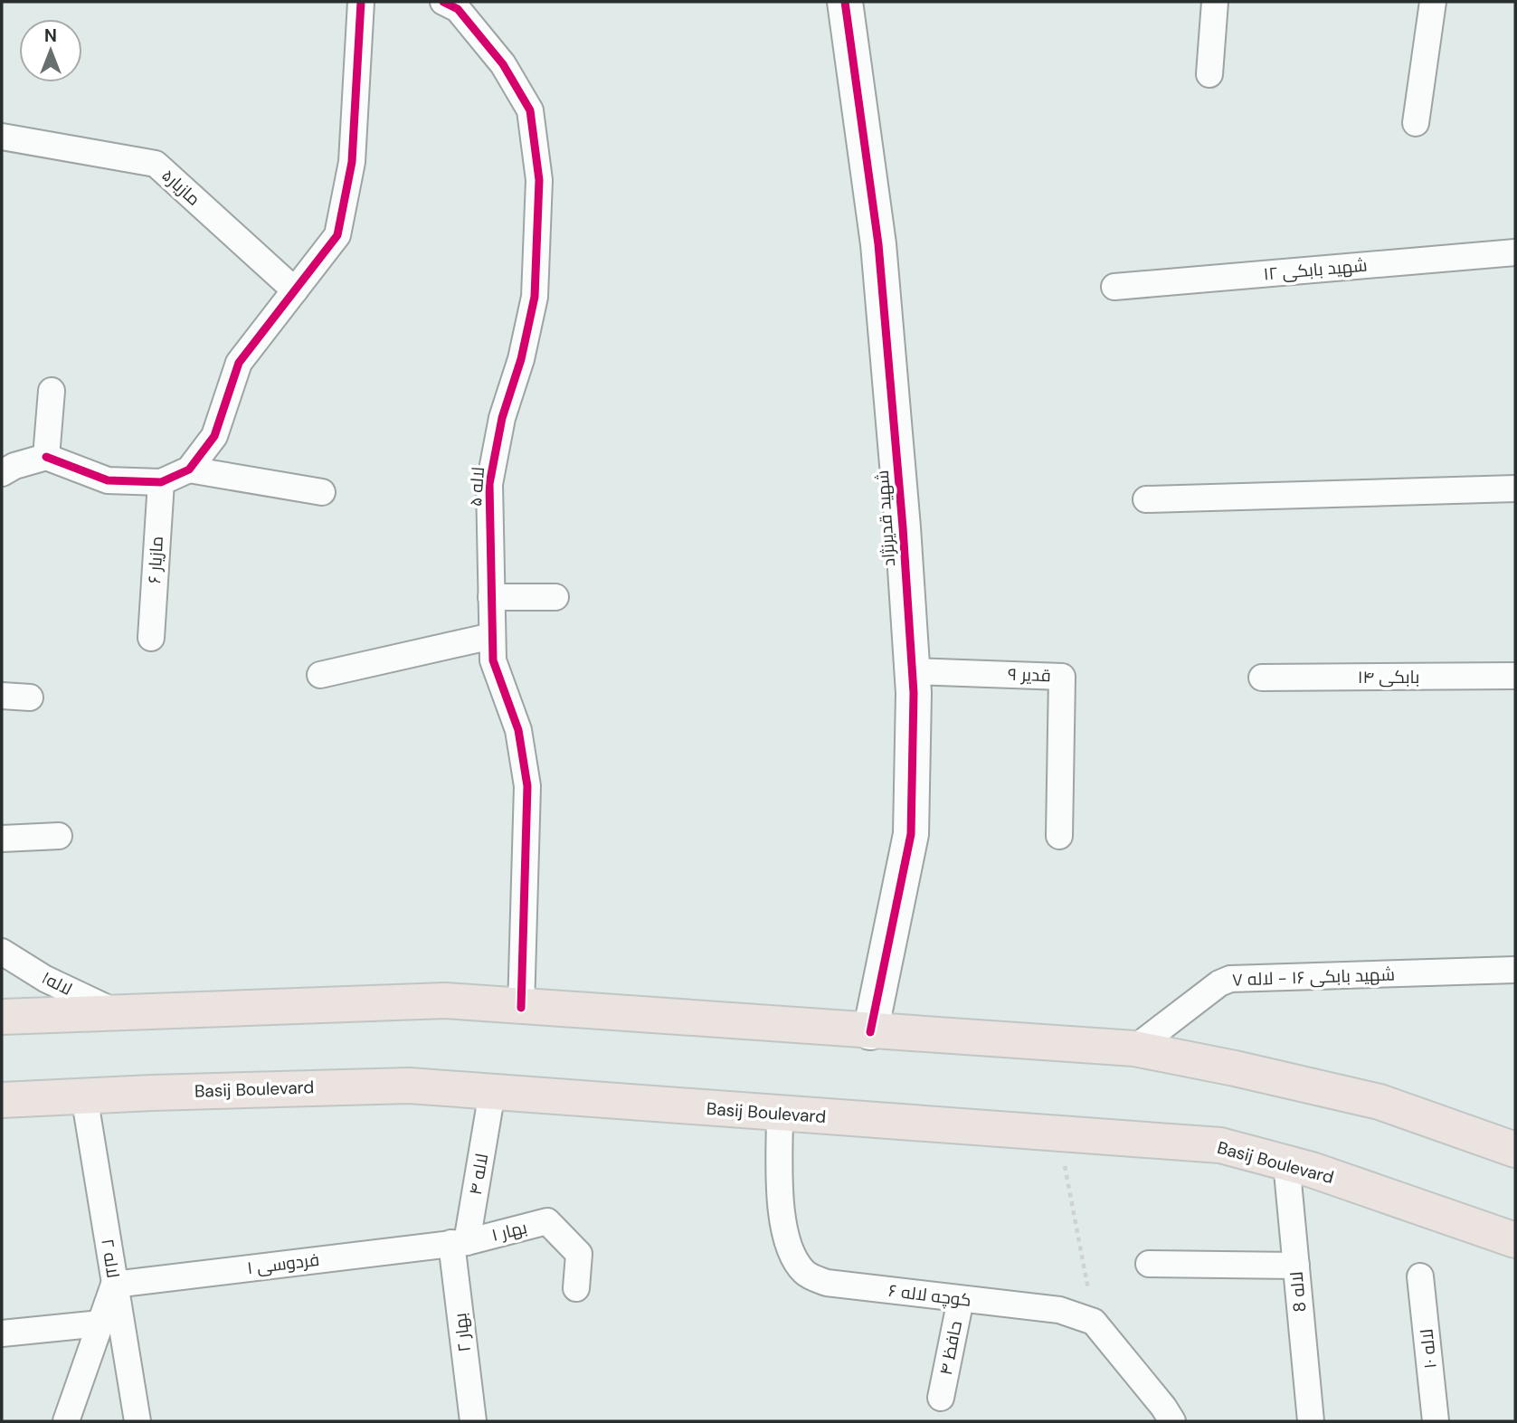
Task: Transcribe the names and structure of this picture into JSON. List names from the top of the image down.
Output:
{
  "streets": {
    "main road": ["Basij Boulevard"],
    "street": [
      "مازیار۵",
      "شهید بابکی ۱۲",
      "لاله ۵",
      "شهید قدیرنژاد",
      "مازیار ۶",
      "قدیر ۹",
      "بابکی ۱۴",
      "شهید بابکی ۱۶ - لاله ۷",
      "لاله۱",
      "لاله ۴",
      "بهار ۱",
      "لاله ۲",
      "فردوسی ۱",
      "لاله 8",
      "کوچه لاله ۶",
      "بهار ۲",
      "حافظ ۴",
      "لاله ۱۰"
    ]
  },
  "crossings": [
    ["شهید قدیرنژاد", "قدیر ۹"],
    ["Basij Boulevard", "لاله ۴"],
    ["Basij Boulevard", "لاله ۲"],
    ["Basij Boulevard", "لاله 8"],
    ["Basij Boulevard", "کوچه لاله ۶"],
    ["لاله ۴", "بهار ۱"],
    ["لاله ۴", "فردوسی ۱"],
    ["لاله ۴", "بهار ۲"],
    ["بهار ۱", "فردوسی ۱"],
    ["بهار ۱", "بهار ۲"],
    ["لاله ۲", "فردوسی ۱"],
    ["فردوسی ۱", "بهار ۲"],
    ["کوچه لاله ۶", "حافظ ۴"]
  ],
  "north": "top"
}
